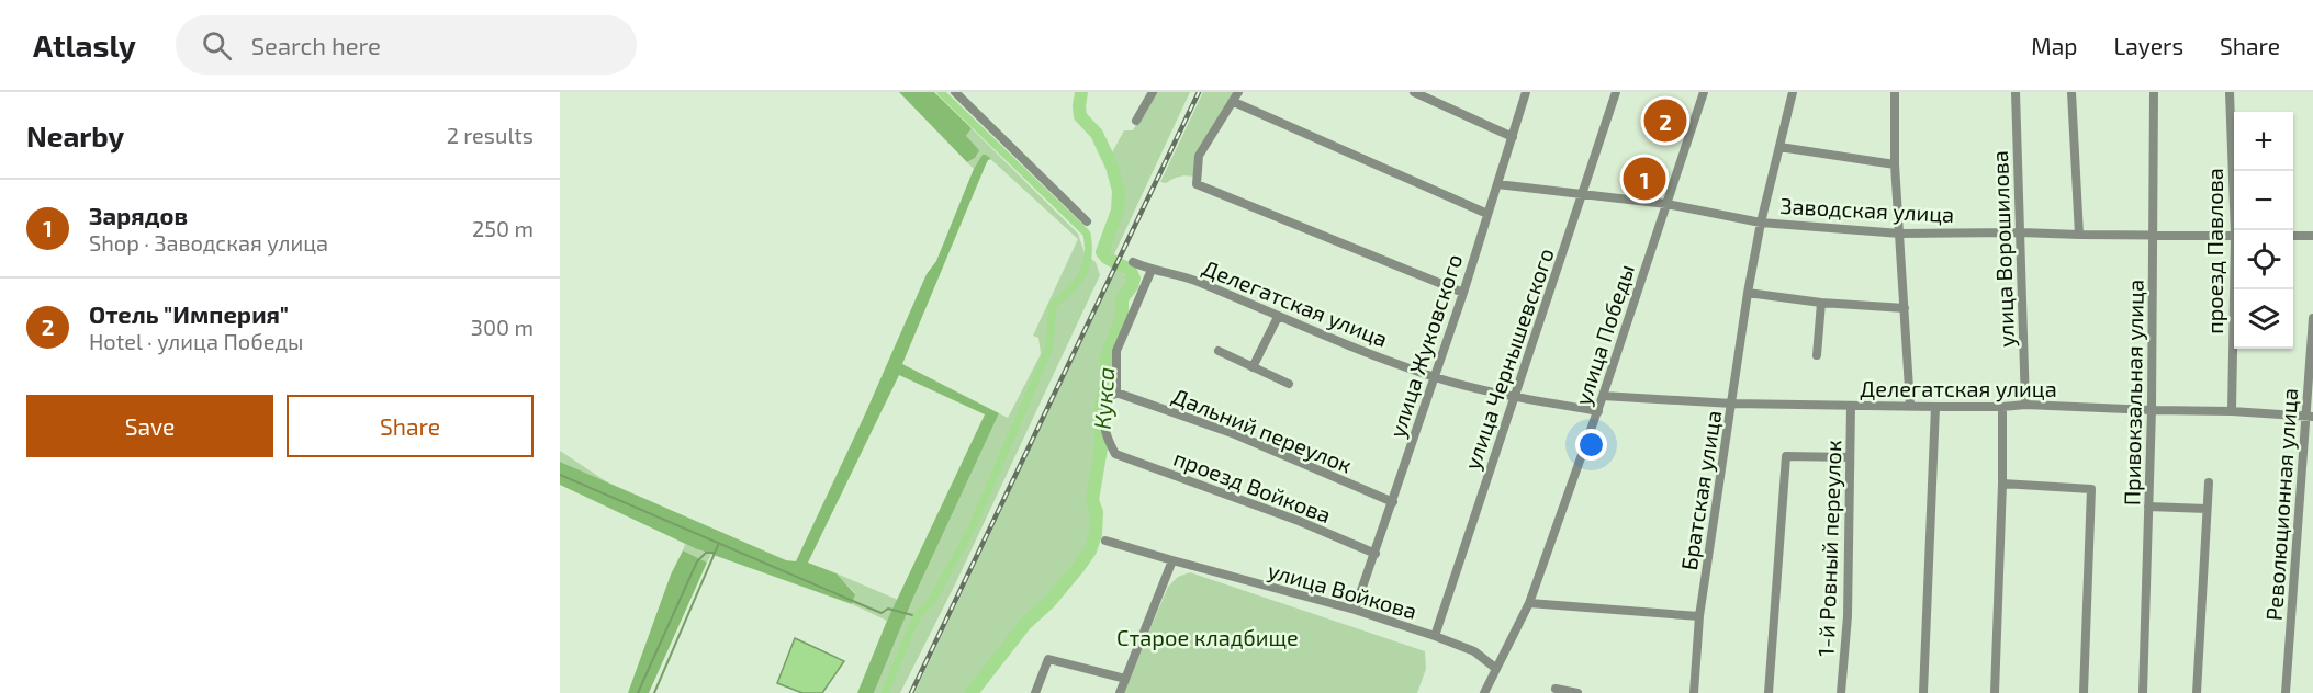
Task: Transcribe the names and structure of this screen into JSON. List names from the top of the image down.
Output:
{
  "streets": {
    "street": [
      "Заводская улица",
      "улица Ворошилова",
      "проезд Павлова",
      "Делегатская улица",
      "улица Победы",
      "улица Жуковского",
      "улица Чернышевского",
      "Привокзальная улица",
      "Дальний переулок",
      "проезд Войкова",
      "Братская улица",
      "Революционная улица",
      "1-й Ровный переулок",
      "улица Войкова"
    ]
  },
  "crossings": [
    ["Заводская улица", "улица Ворошилова"],
    ["Заводская улица", "улица Победы"],
    ["Заводская улица", "улица Жуковского"],
    ["Заводская улица", "улица Чернышевского"],
    ["Заводская улица", "Привокзальная улица"],
    ["Заводская улица", "Братская улица"],
    ["улица Ворошилова", "Делегатская улица"],
    ["проезд Павлова", "Делегатская улица"],
    ["Делегатская улица", "улица Победы"],
    ["Делегатская улица", "улица Жуковского"],
    ["Делегатская улица", "улица Чернышевского"],
    ["Делегатская улица", "Привокзальная улица"],
    ["Делегатская улица", "Братская улица"],
    ["Делегатская улица", "Революционная улица"],
    ["Делегатская улица", "1-й Ровный переулок"],
    ["улица Победы", "улица Войкова"],
    ["улица Жуковского", "Дальний переулок"],
    ["улица Жуковского", "проезд Войкова"],
    ["улица Жуковского", "улица Войкова"],
    ["улица Чернышевского", "улица Войкова"],
    ["Дальний переулок", "проезд Войкова"]
  ],
  "water": ["Кукса"],
  "parks": ["Старое кладбище"],
  "page": {
    "header": "Atlasly",
    "search": "Search here",
    "nav": ["Map", "Layers", "Share"],
    "heading": ["Nearby", "2 results"],
    "pins": ["2", "1"],
    "map_buttons": ["+", "−"],
    "list": [
      {
        "mark": "1",
        "name": "Зарядов",
        "note": "Shop · Заводская улица",
        "value": "250 m"
      },
      {
        "mark": "2",
        "name": "Отель \"Империя\"",
        "note": "Hotel · улица Победы",
        "value": "300 m"
      }
    ],
    "buttons": ["Save", "Share"]
  }
}
